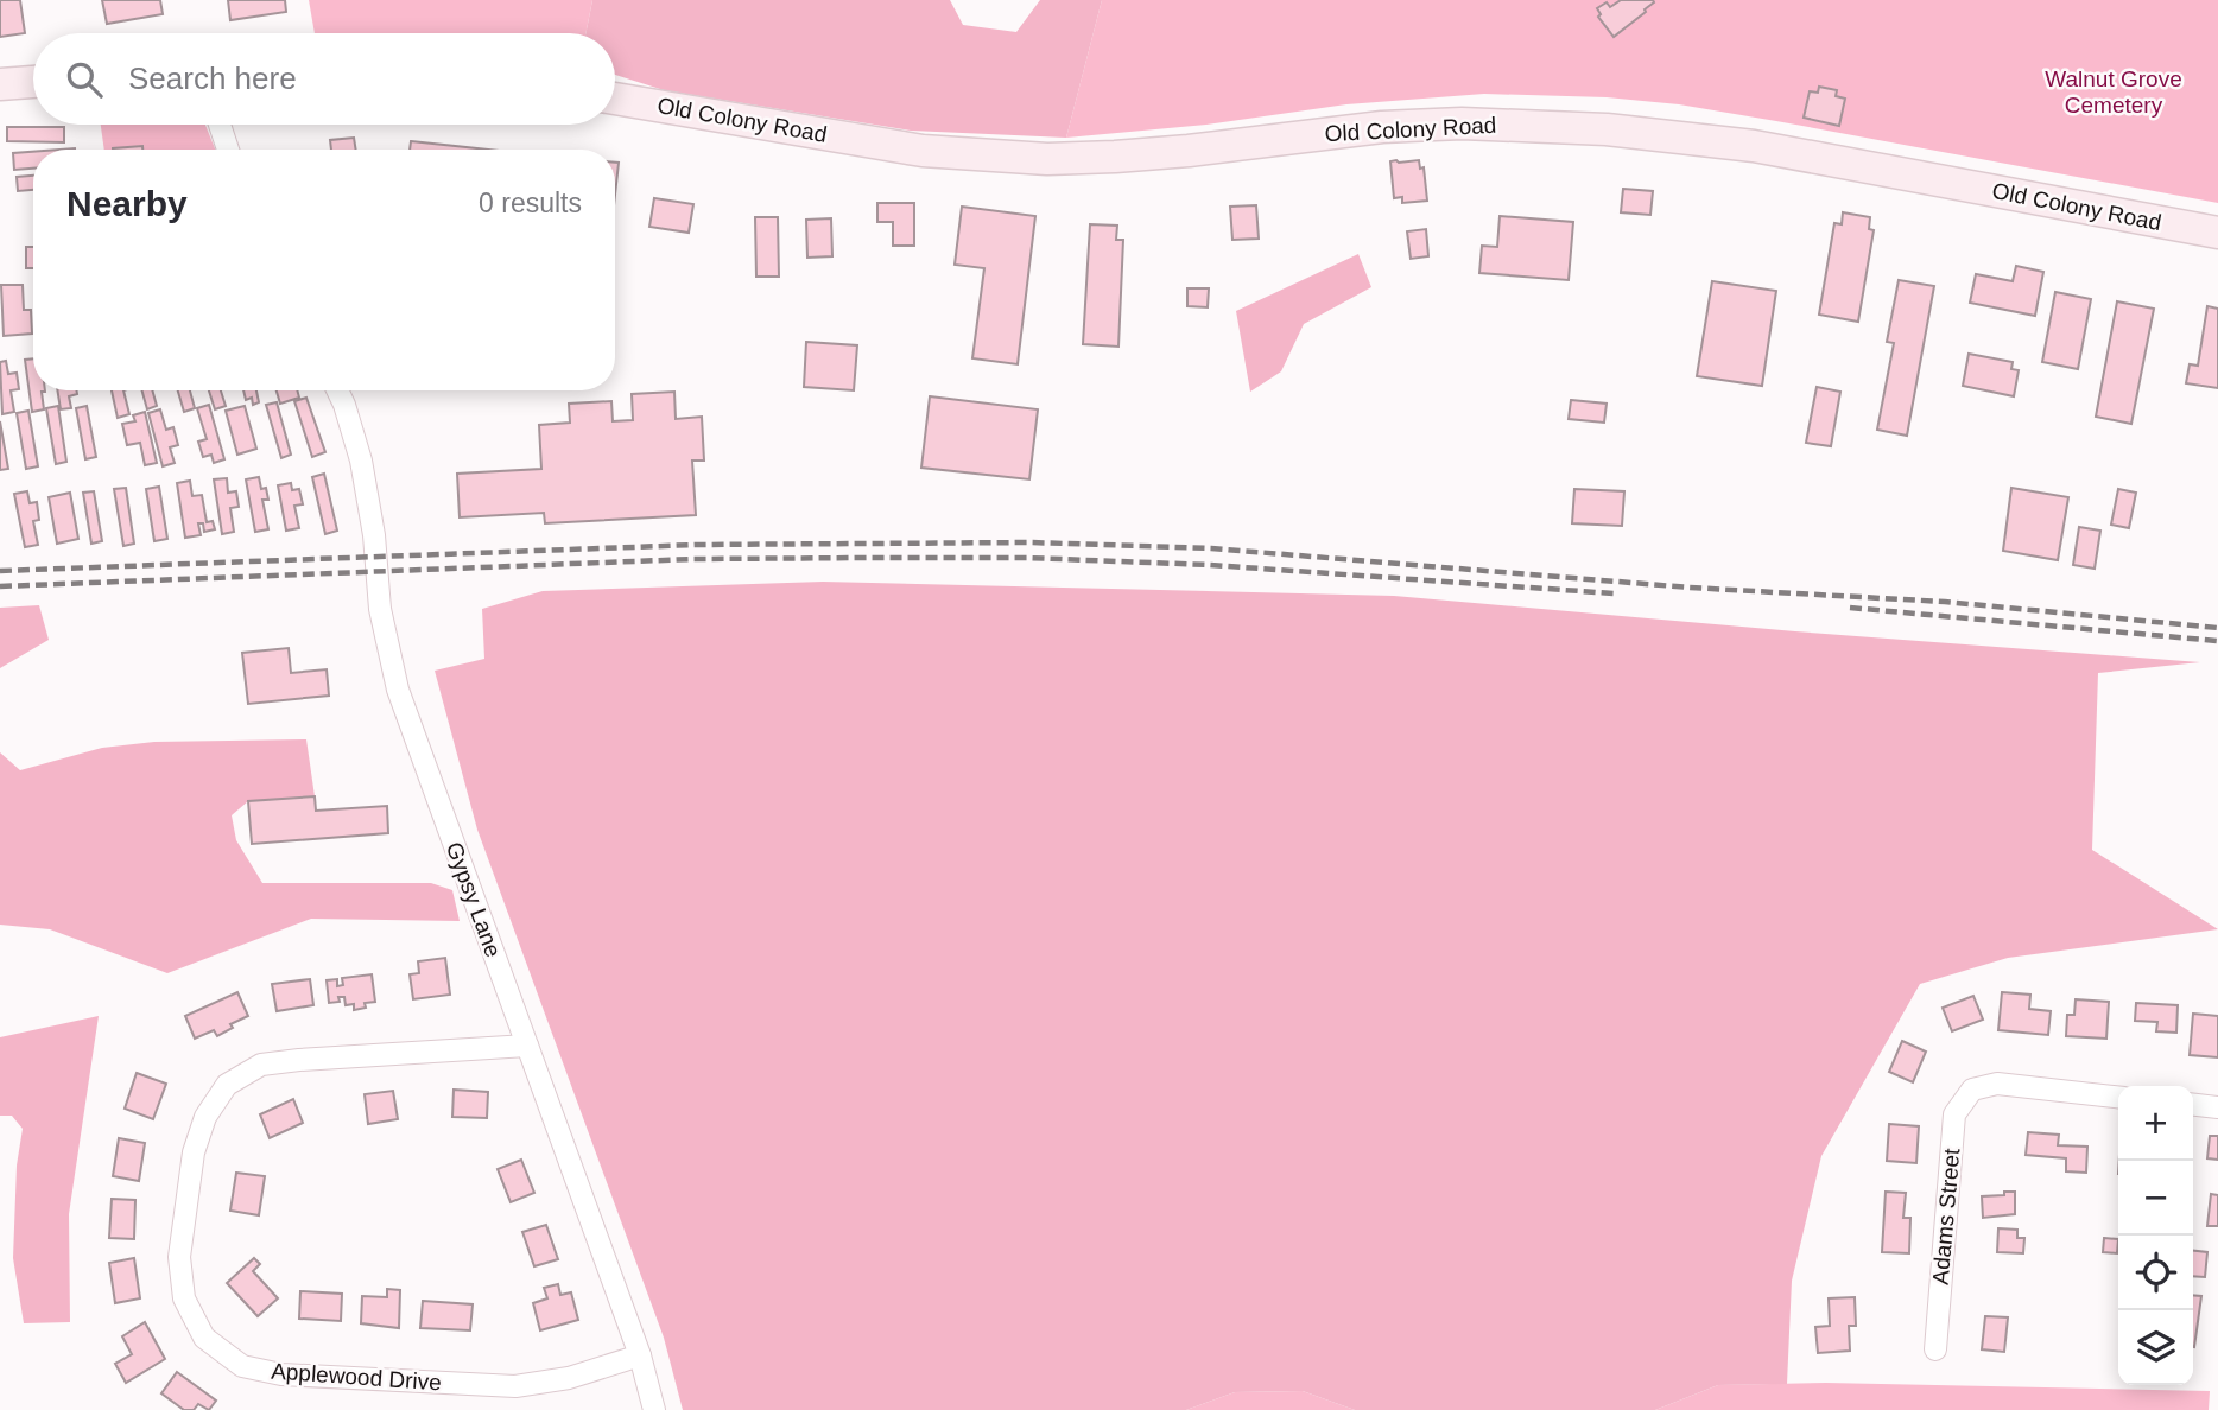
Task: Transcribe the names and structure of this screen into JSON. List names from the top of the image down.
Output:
{
  "streets": {
    "main road": ["Old Colony Road"],
    "street": ["Gypsy Lane", "Adams Street", "Applewood Drive"]
  },
  "crossings": [
    ["Gypsy Lane", "Applewood Drive"]
  ],
  "parks": ["Walnut Grove Cemetery"],
  "page": {
    "search": "Search here",
    "heading": ["Nearby", "0 results"],
    "map_buttons": ["+", "−"]
  }
}
